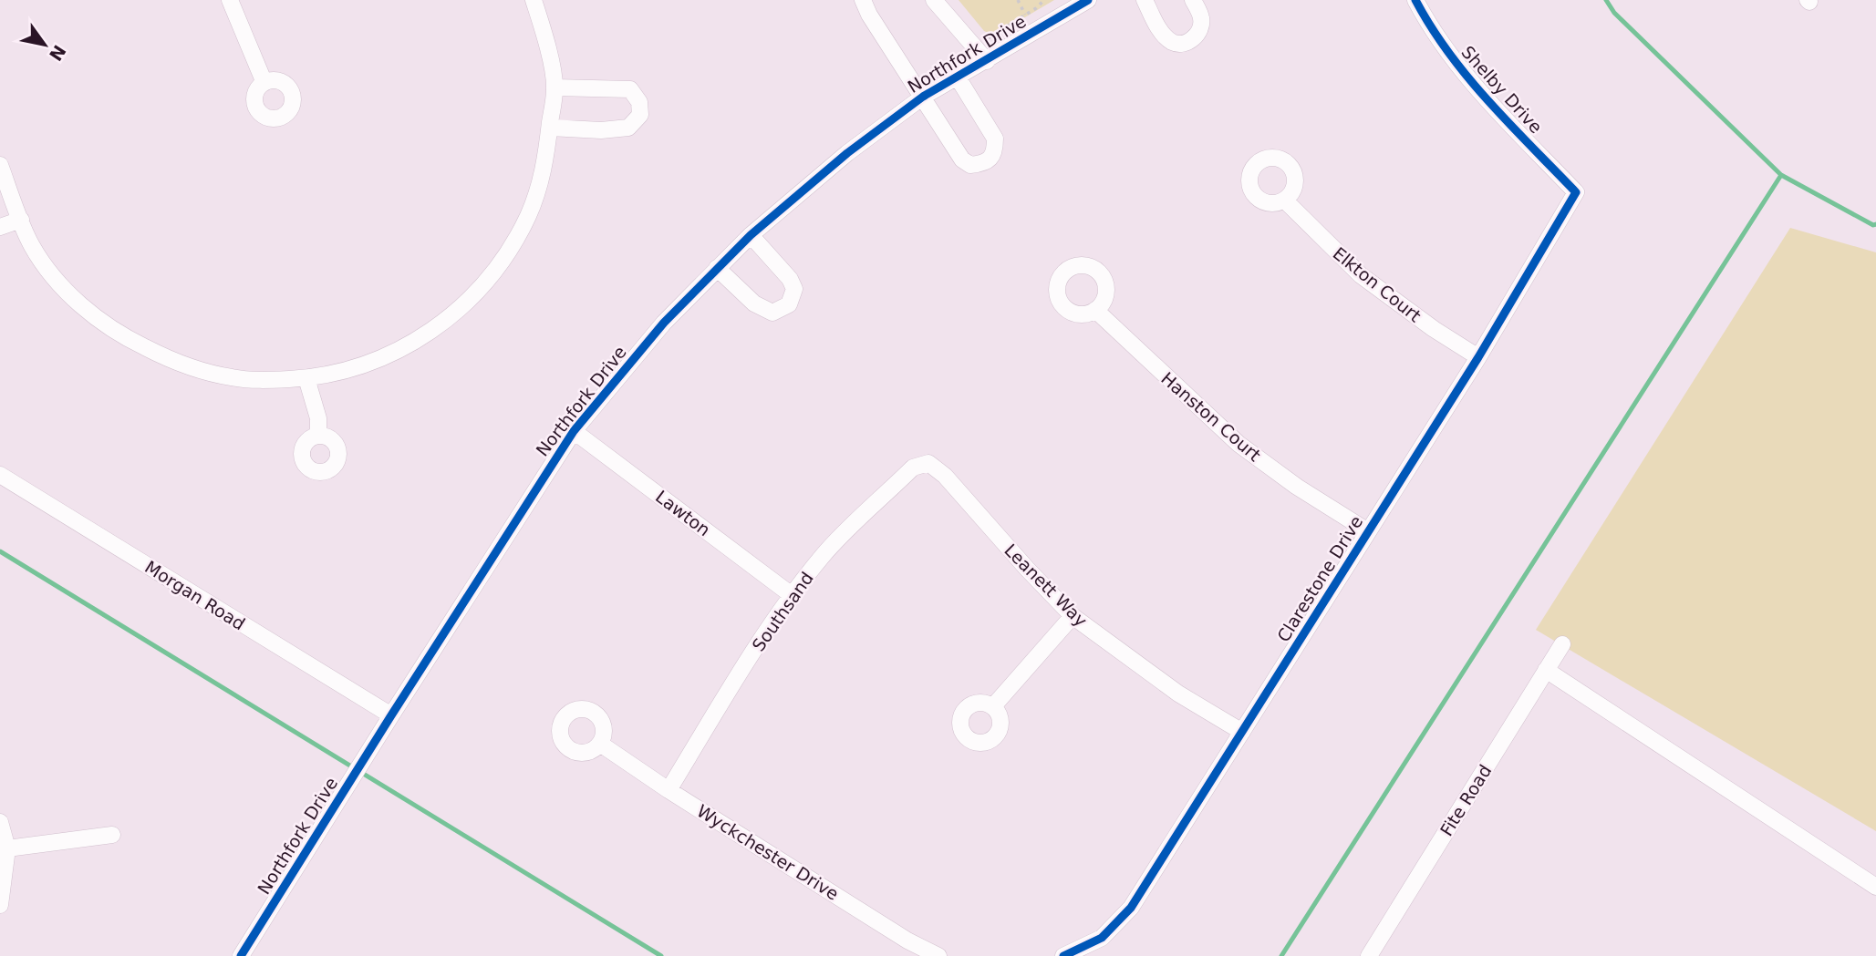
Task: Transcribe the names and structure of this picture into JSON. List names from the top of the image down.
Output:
{
  "streets": {
    "street": [
      "Northfork Drive",
      "Shelby Drive",
      "Elkton Court",
      "Hanston Court",
      "Lawton",
      "Clarestone Drive",
      "Leanett Way",
      "Morgan Road",
      "Southsand",
      "Fite Road",
      "Wyckchester Drive"
    ]
  },
  "crossings": [
    ["Northfork Drive", "Lawton"],
    ["Northfork Drive", "Morgan Road"],
    ["Shelby Drive", "Clarestone Drive"],
    ["Elkton Court", "Clarestone Drive"],
    ["Hanston Court", "Clarestone Drive"],
    ["Lawton", "Southsand"],
    ["Clarestone Drive", "Leanett Way"],
    ["Leanett Way", "Southsand"],
    ["Southsand", "Wyckchester Drive"]
  ],
  "north": "bottom right"
}
